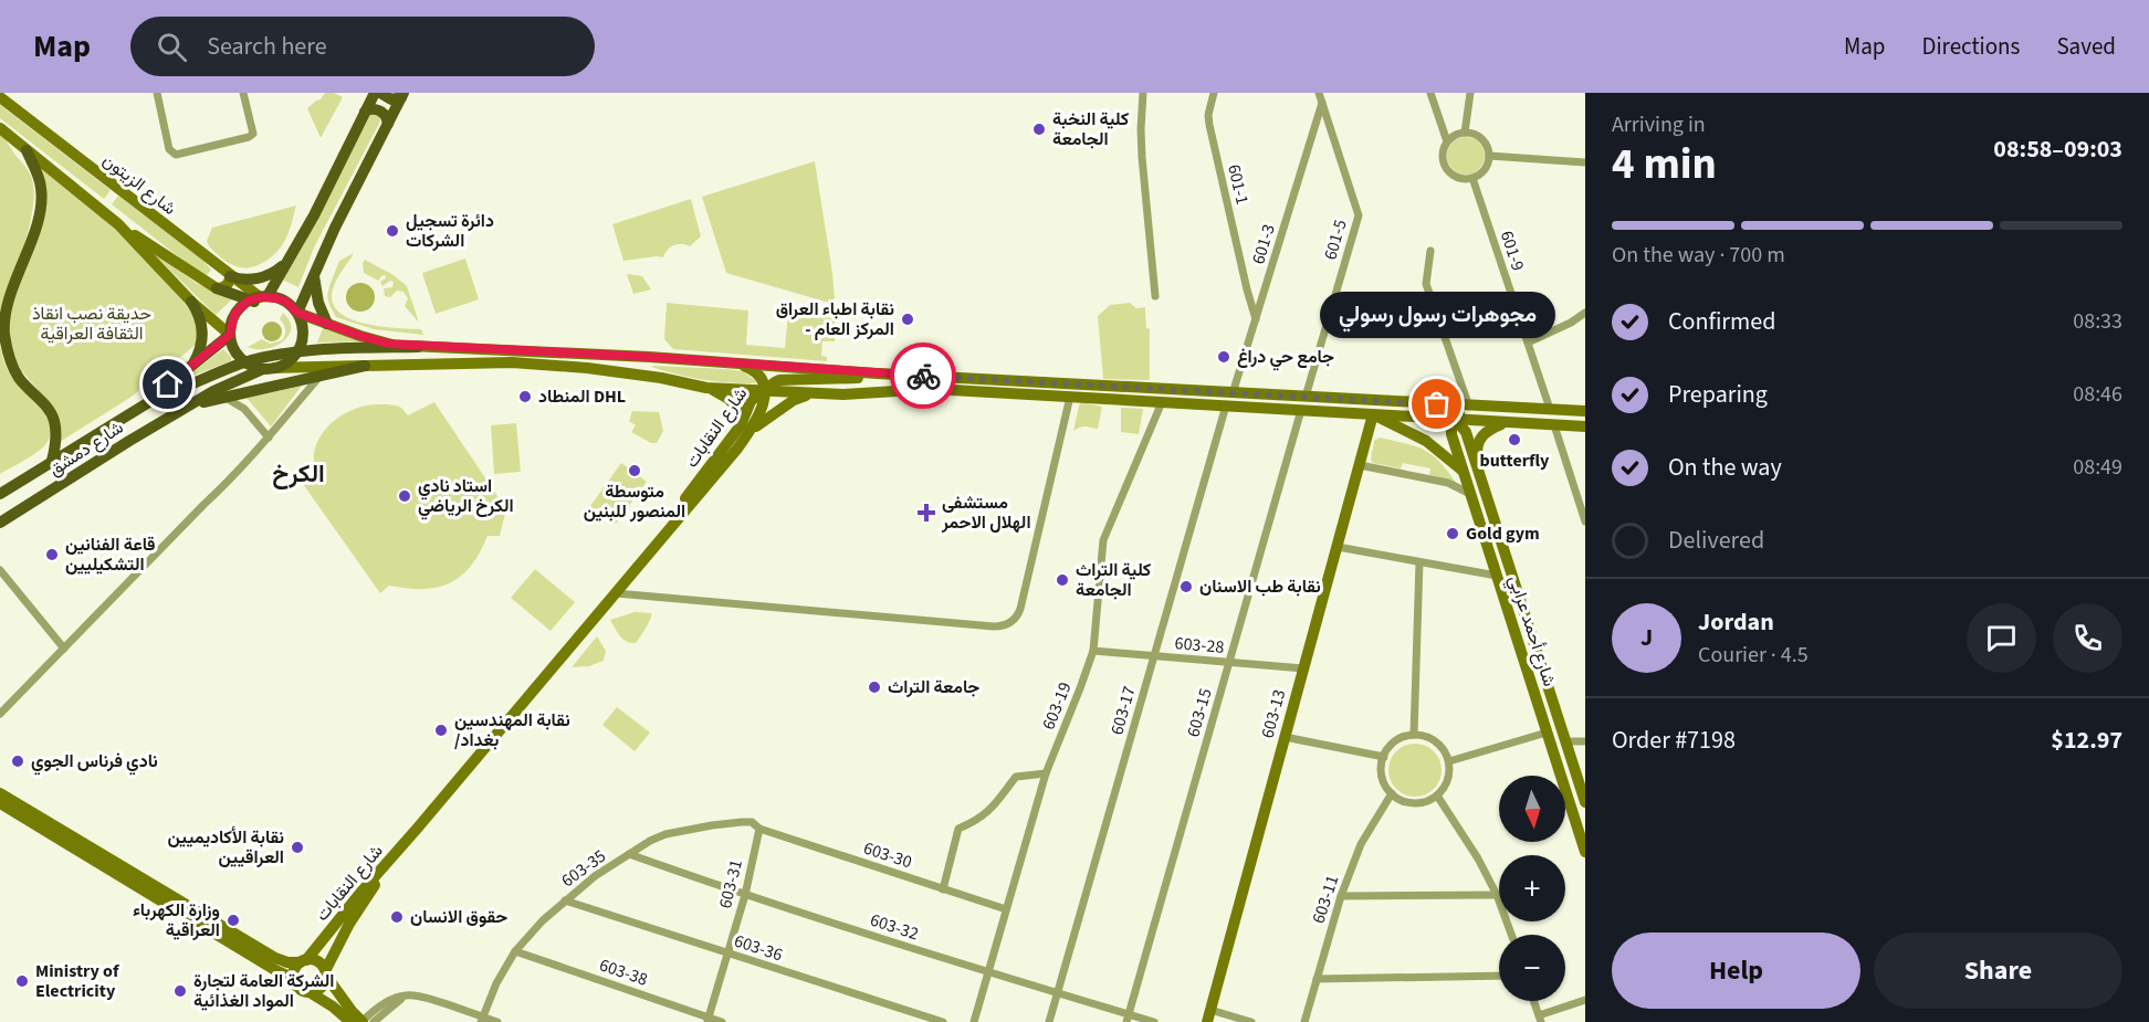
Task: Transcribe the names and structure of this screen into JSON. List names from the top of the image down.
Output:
{
  "streets": {
    "main road": [
      "شارع الزيتون",
      "شارع النقابات",
      "شارع دمشق",
      "شارع أحمد عرابي",
      "603-13"
    ],
    "street": [
      "601-1",
      "601-5",
      "601-3",
      "601-9",
      "603-28",
      "603-19",
      "603-17",
      "603-15",
      "603-30",
      "603-35",
      "603-31",
      "603-11",
      "603-32",
      "603-36",
      "603-38"
    ]
  },
  "crossings": [
    ["شارع الزيتون", "شارع دمشق"],
    ["601-1", "601-3"],
    ["601-5", "601-3"],
    ["603-28", "603-19"],
    ["603-28", "603-17"],
    ["603-28", "603-15"],
    ["603-28", "603-13"],
    ["603-19", "603-30"],
    ["603-19", "603-32"],
    ["603-17", "603-32"],
    ["603-15", "603-32"],
    ["603-30", "603-35"],
    ["603-30", "603-31"],
    ["603-35", "603-31"],
    ["603-35", "603-32"],
    ["603-35", "603-36"],
    ["603-35", "603-38"],
    ["603-31", "603-32"],
    ["603-31", "603-36"],
    ["603-31", "603-38"]
  ],
  "districts": ["الكرخ"],
  "parks": ["حديقة نصب انقاذ الثقافة العراقية"],
  "places": {
    "other": [
      "كلية النخبة الجامعة",
      "دائرة تسجيل الشركات",
      "نقابة اطباء العراق - المركز العام",
      "جامع حي دراغ",
      "المنطاد DHL",
      "مجوهرات رسول رسولي",
      "butterfly",
      "متوسطة المنصور للبنين",
      "استاد نادي الكرخ الرياضي",
      "Gold gym",
      "قاعة الفنانين التشكيليين",
      "كلية التراث الجامعة",
      "نقابة طب الاسنان",
      "جامعة التراث",
      "نقابة المهندسين /بغداد",
      "نادي فرناس الجوي",
      "نقابة الأكاديميين العراقيين",
      "حقوق الانسان",
      "وزارة الكهرباء العراقية",
      "Ministry of Electricity",
      "الشركة العامة لتجارة المواد الغذائية"
    ],
    "health": ["مستشفى الهلال الاحمر"]
  },
  "north": "bottom",
  "page": {
    "header": "Map",
    "search": "Search here",
    "nav": ["Map", "Directions", "Saved"],
    "heading": ["4 min", "Arriving in", "08:58–09:03"],
    "panel": [
      "Jordan",
      "Courier · 4.5",
      "Order #7198",
      "$12.97"
    ],
    "bar": "On the way · 700 m",
    "list": [
      ["Confirmed", "08:33"],
      ["Preparing", "08:46"],
      ["On the way", "08:49"],
      "Delivered"
    ],
    "bubble": "مجوهرات رسول رسولي",
    "round": "J",
    "map_buttons": ["+", "−"],
    "buttons": ["Help", "Share"]
  }
}
